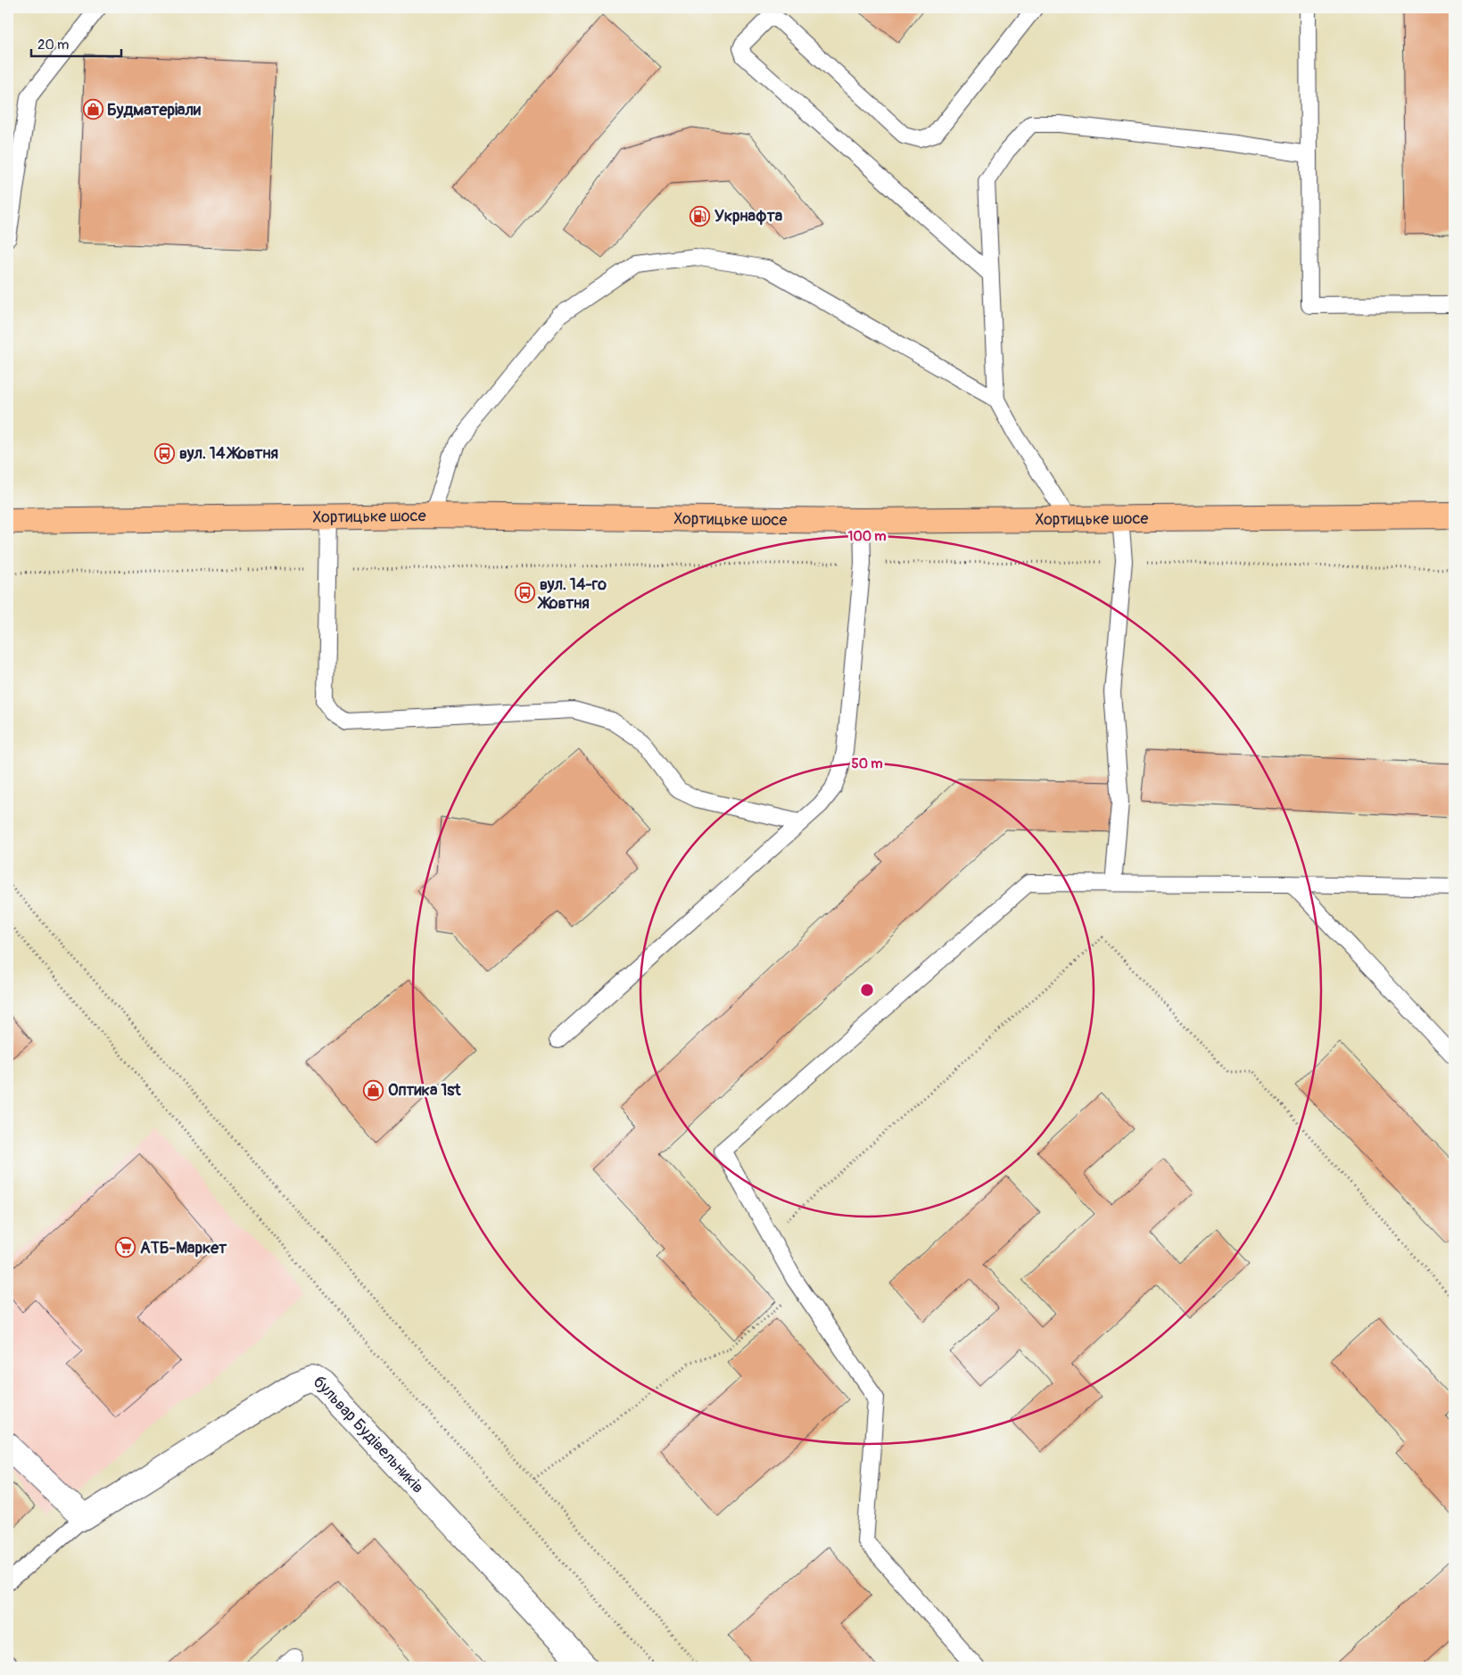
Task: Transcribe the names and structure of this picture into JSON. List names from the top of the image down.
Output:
{
  "streets": {
    "main road": ["Хортицьке шосе"],
    "street": ["бульвар Будівельників"]
  },
  "places": {
    "shop": ["Будматеріали", "Оптика 1st"],
    "fuel station": ["Укрнафта"],
    "bus stop": ["вул. 14 Жовтня", "вул. 14-го Жовтня"],
    "supermarket": ["АТБ-Маркет"]
  },
  "scale_bar": "20 m",
  "rings": ["100 m", "50 m"]
}
